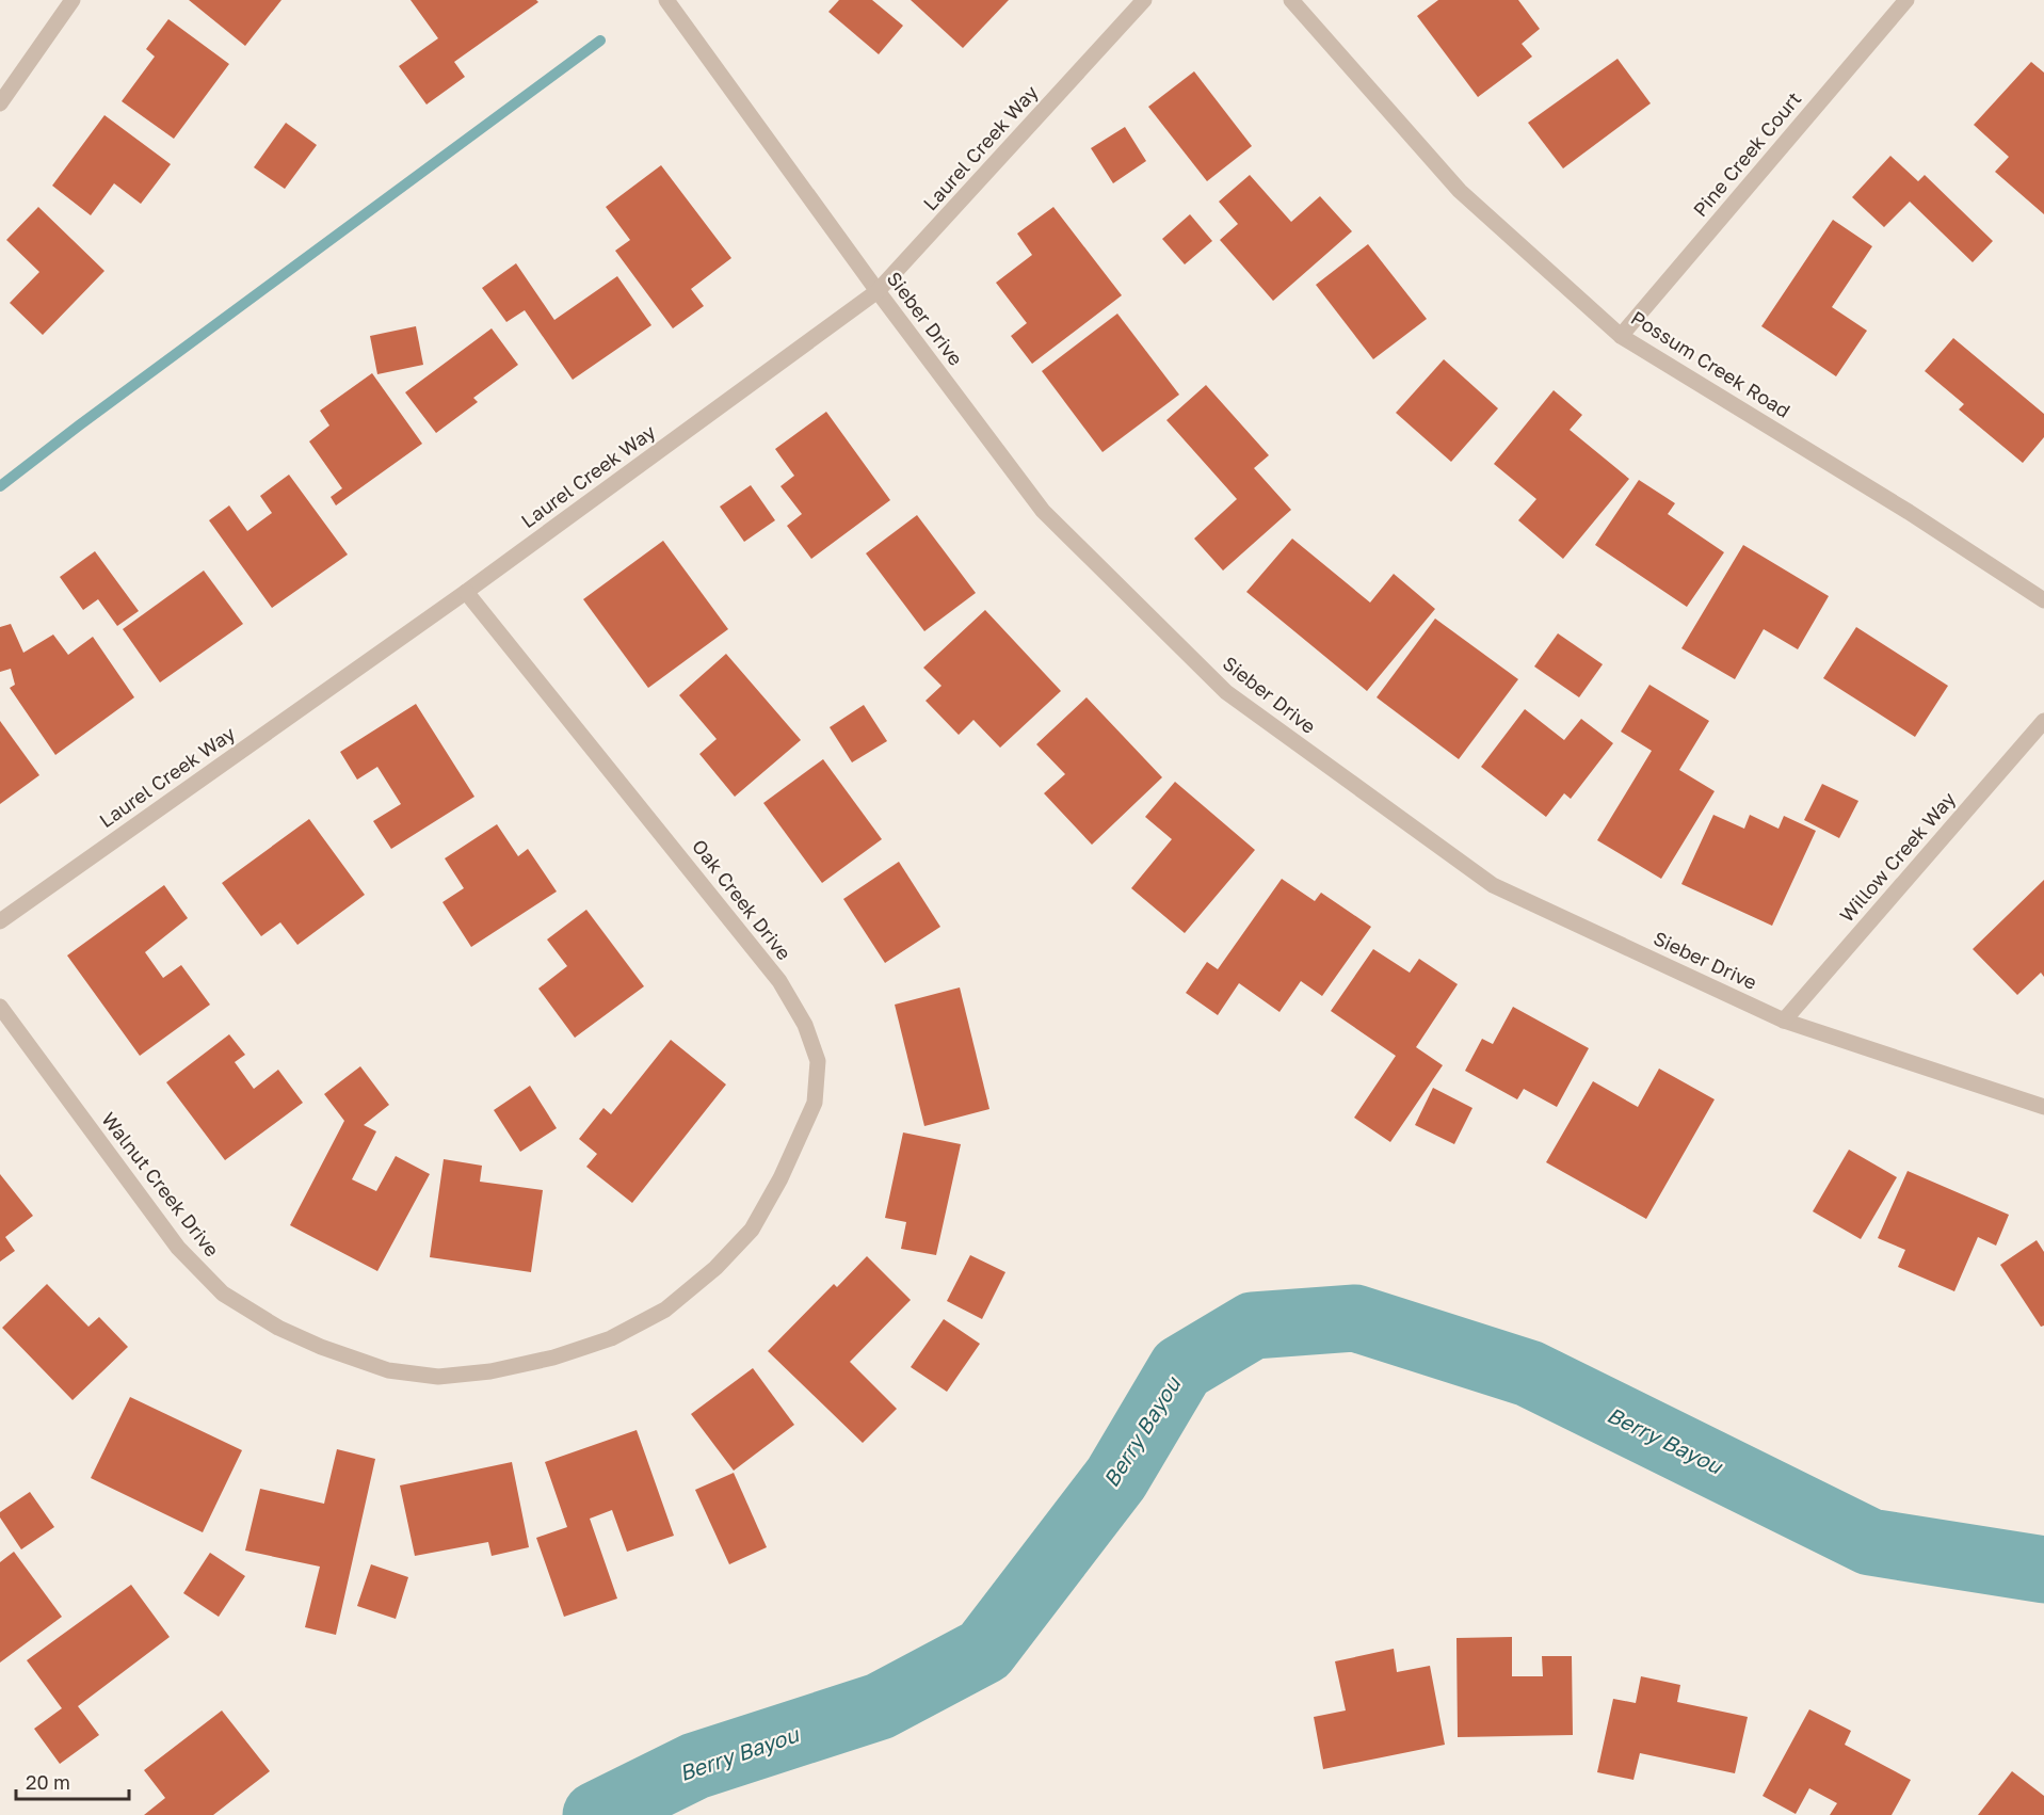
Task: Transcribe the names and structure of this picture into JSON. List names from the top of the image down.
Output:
{
  "streets": {
    "street": [
      "Laurel Creek Way",
      "Pine Creek Court",
      "Sieber Drive",
      "Possum Creek Road",
      "Willow Creek Way",
      "Oak Creek Drive",
      "Walnut Creek Drive"
    ]
  },
  "crossings": [
    ["Laurel Creek Way", "Sieber Drive"],
    ["Laurel Creek Way", "Oak Creek Drive"],
    ["Pine Creek Court", "Possum Creek Road"],
    ["Sieber Drive", "Willow Creek Way"],
    ["Oak Creek Drive", "Walnut Creek Drive"]
  ],
  "water": ["Berry Bayou"],
  "scale_bar": "20 m"
}
